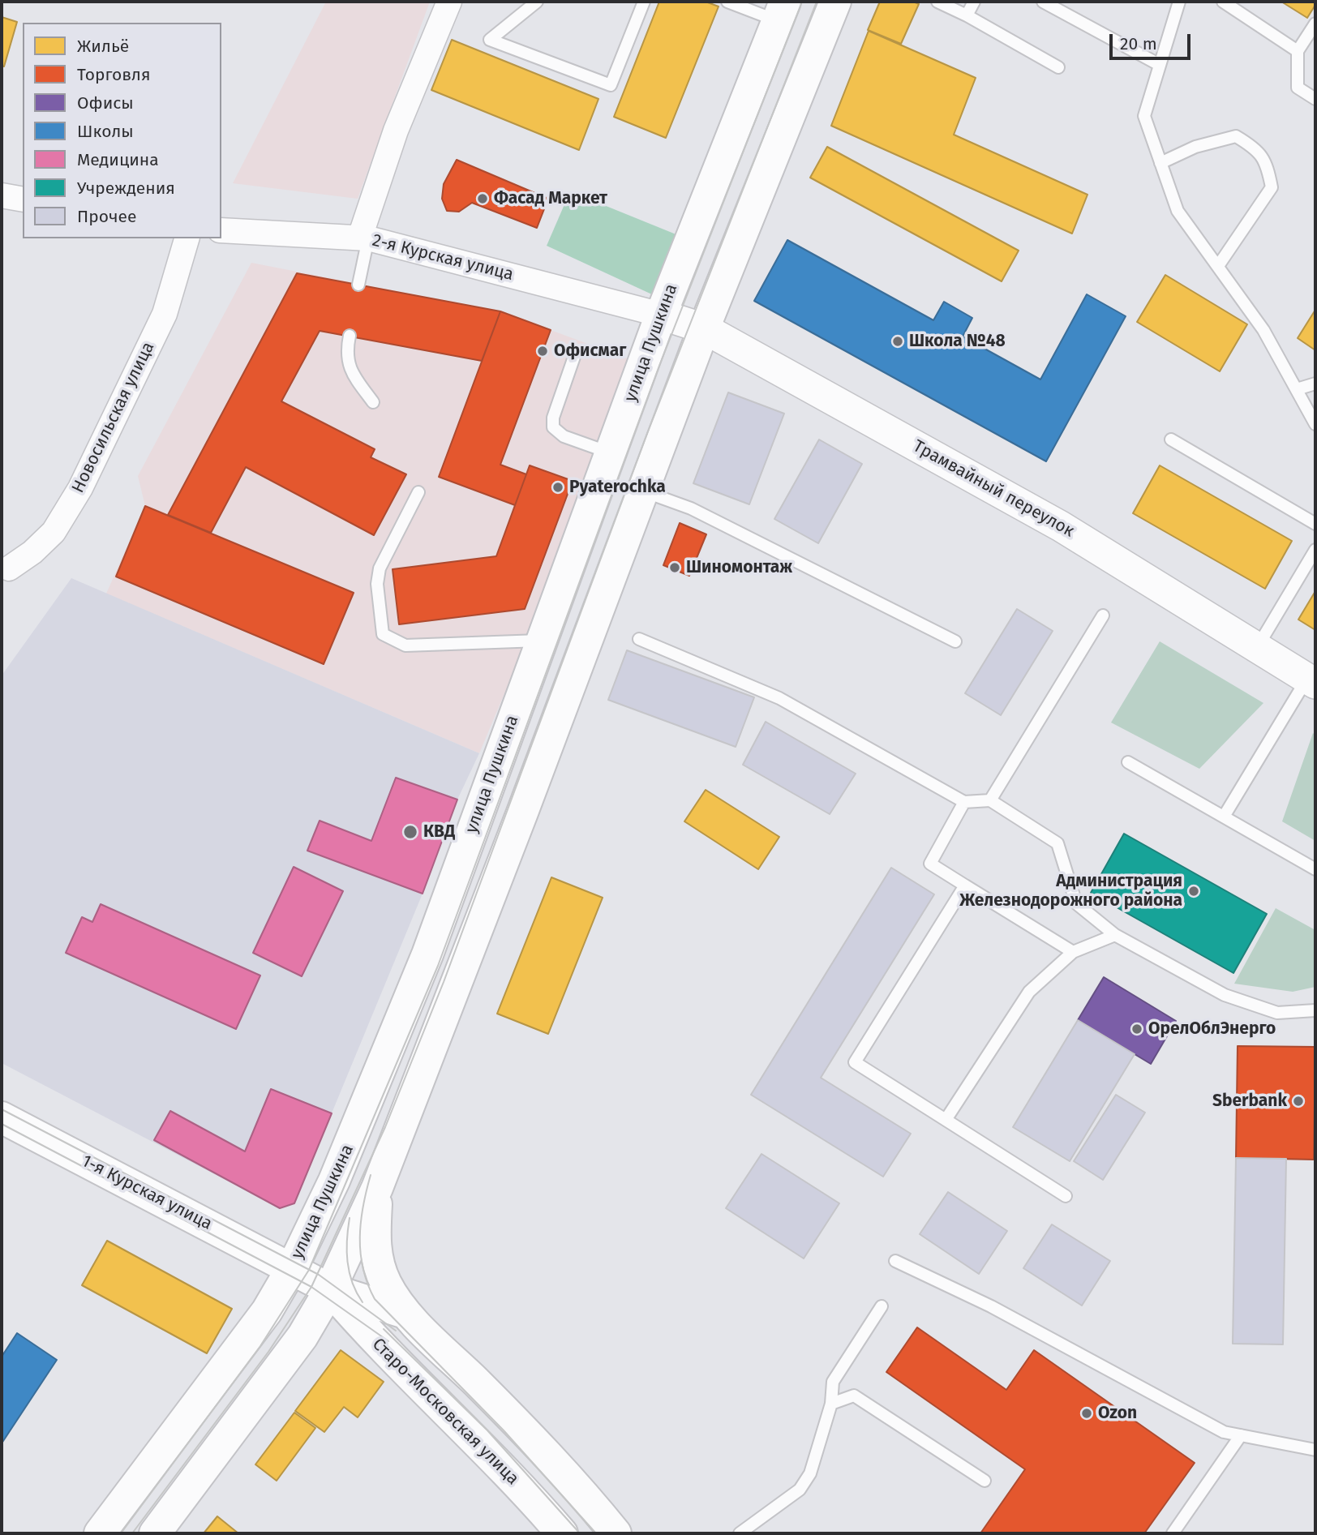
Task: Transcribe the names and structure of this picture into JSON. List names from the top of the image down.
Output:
{
  "streets": {
    "main road": ["улица Пушкина", "1-я Курская улица", "Старо-Московская улица"],
    "street": ["2-я Курская улица", "Новосильская улица", "Трамвайный переулок"]
  },
  "crossings": [
    ["2-я Курская улица", "улица Пушкина"],
    ["2-я Курская улица", "Трамвайный переулок"],
    ["улица Пушкина", "Трамвайный переулок"],
    ["улица Пушкина", "1-я Курская улица"],
    ["1-я Курская улица", "Старо-Московская улица"]
  ],
  "places": [
    "Фасад Маркет",
    "Школа №48",
    "Офисмаг",
    "Pyaterochka",
    "Шиномонтаж",
    "КВД",
    "Администрация Железнодорожного района",
    "ОрелОблЭнерго",
    "Sberbank",
    "Ozon"
  ],
  "legend": [
    "Жильё",
    "Торговля",
    "Офисы",
    "Школы",
    "Медицина",
    "Учреждения",
    "Прочее"
  ],
  "scale_bar": "20 m"
}
